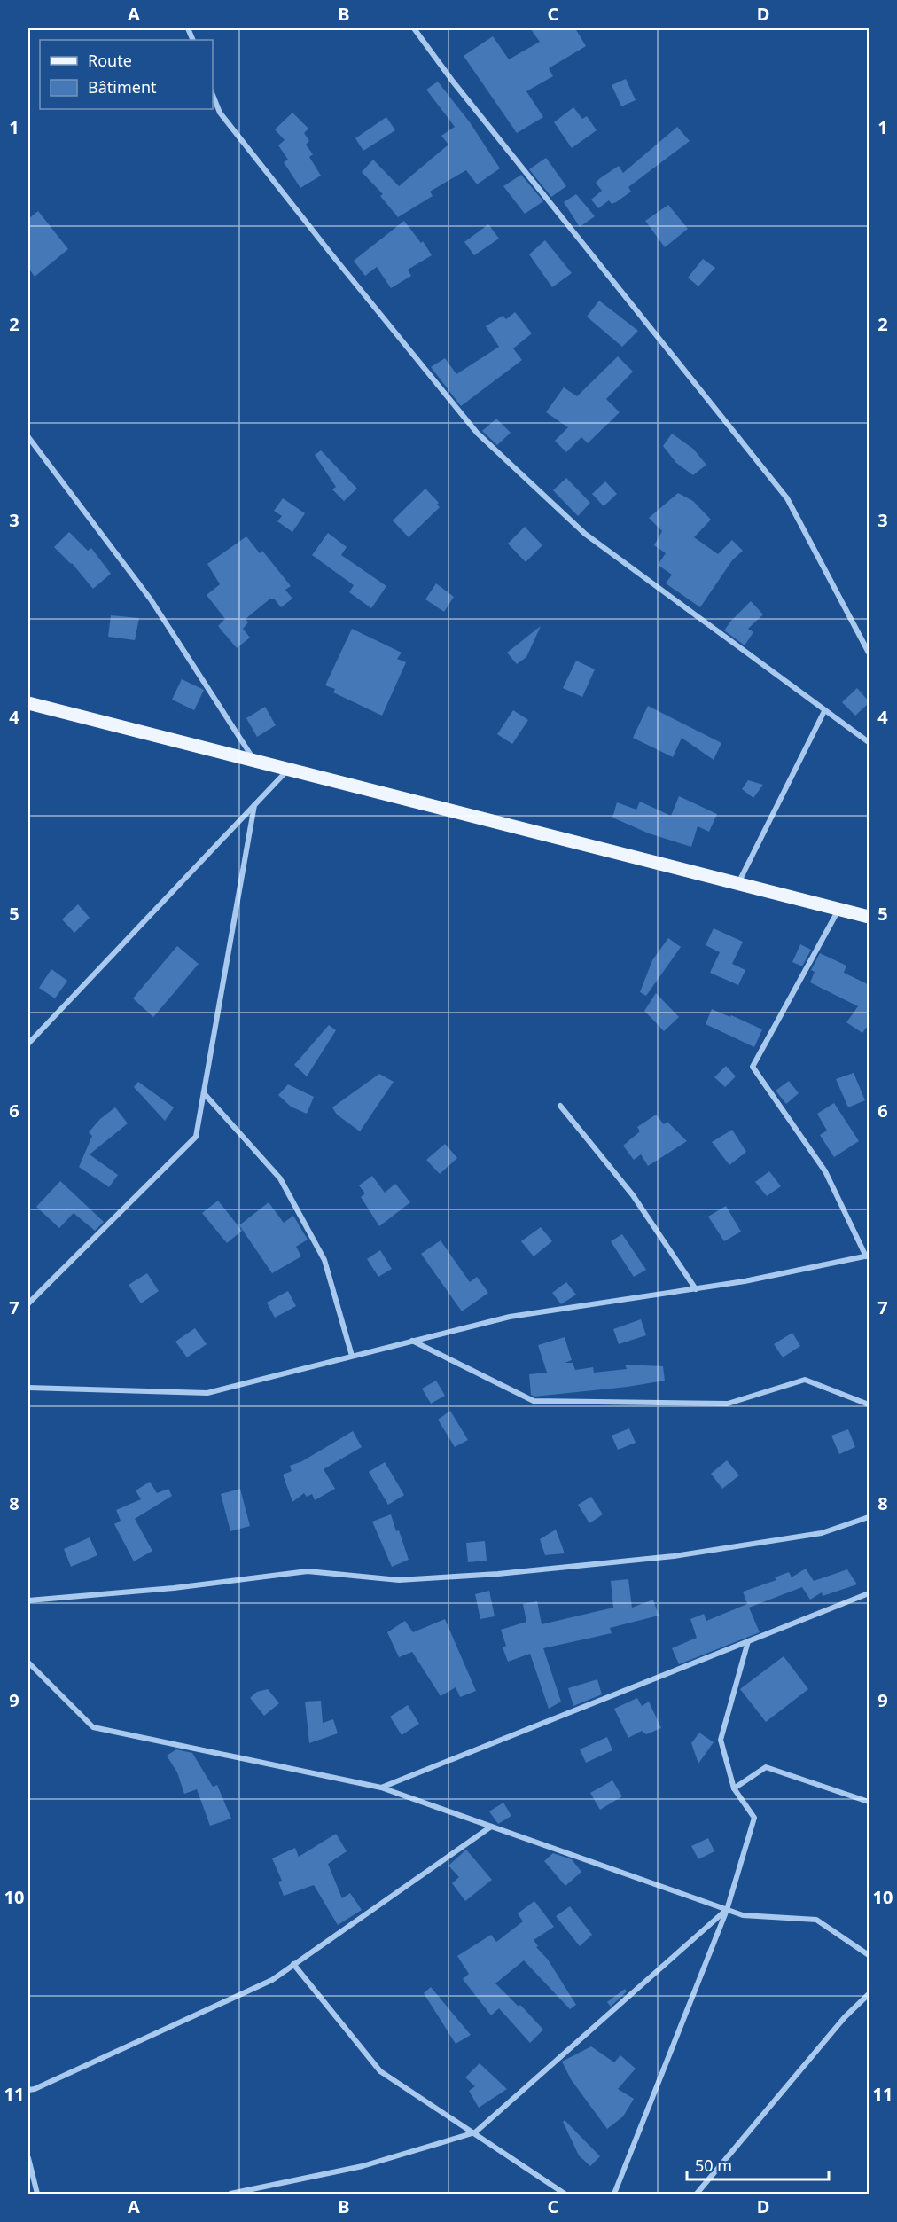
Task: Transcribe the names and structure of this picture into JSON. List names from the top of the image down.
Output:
{
  "legend": ["Route", "Bâtiment"],
  "scale_bar": "50 m",
  "grid": {
    "columns": [
      "A",
      "B",
      "C",
      "D"
    ],
    "rows": [
      "1",
      "2",
      "3",
      "4",
      "5",
      "6",
      "7",
      "8",
      "9",
      "10",
      "11"
    ]
  }
}
